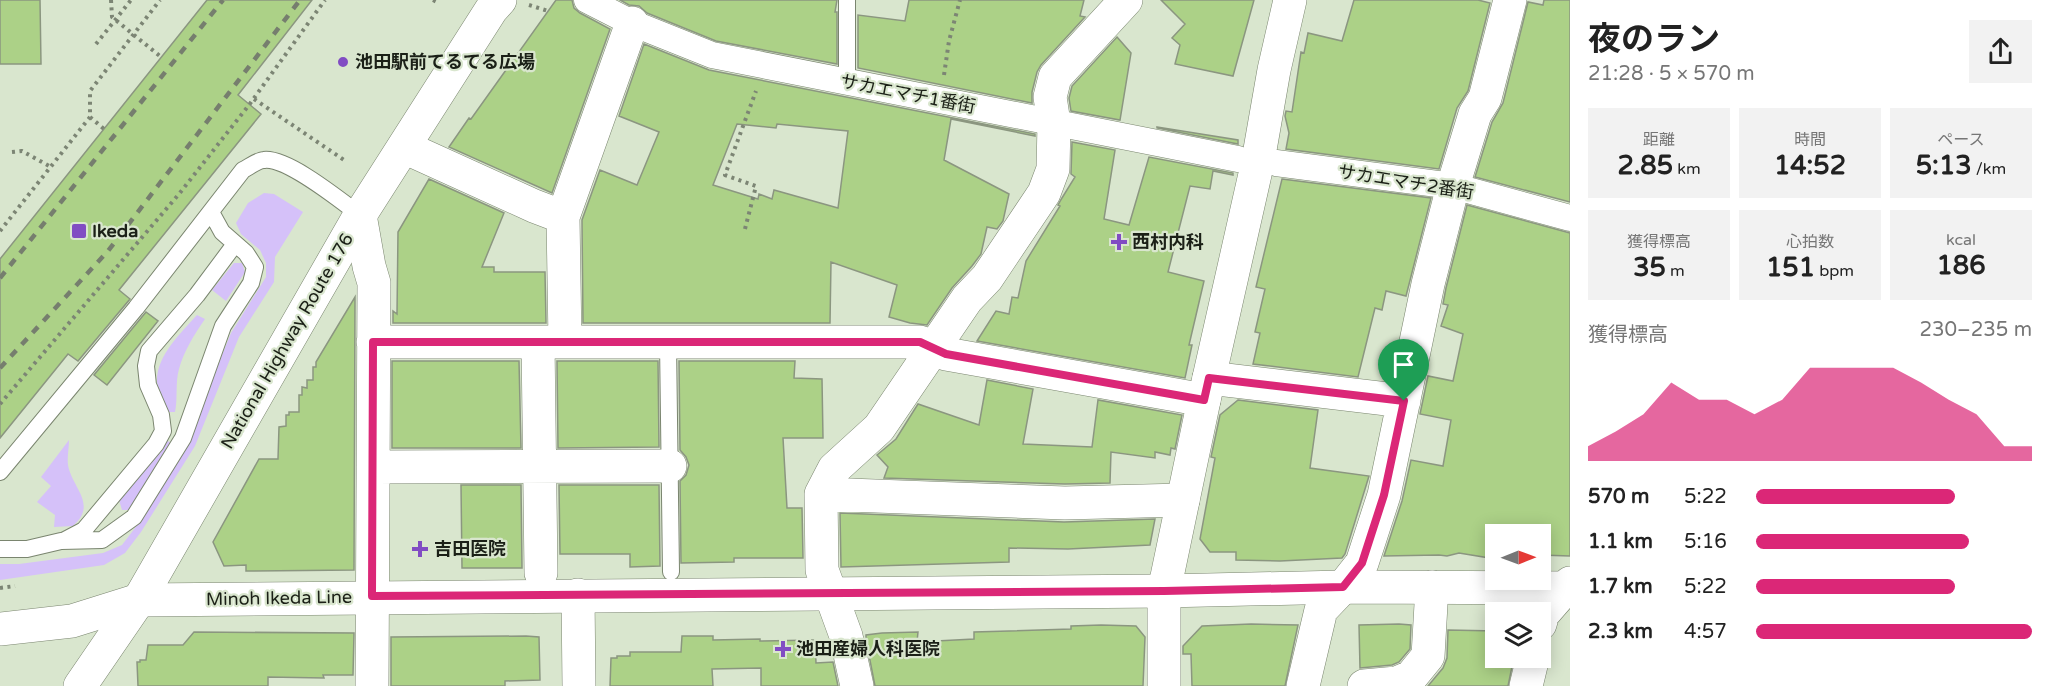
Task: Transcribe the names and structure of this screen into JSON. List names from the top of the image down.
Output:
{
  "streets": {
    "main road": ["National Highway Route 176", "Minoh Ikeda Line"],
    "street": ["サカエマチ1番街", "サカエマチ2番街"]
  },
  "crossings": [
    ["National Highway Route 176", "Minoh Ikeda Line"]
  ],
  "places": {
    "other": ["池田駅前てるてる広場"],
    "transit": ["Ikeda"],
    "health": ["西村内科", "吉田医院", "池田産婦人科医院"]
  },
  "north": "right",
  "page": {
    "heading": ["夜のラン", "21:28 · 5 × 570 m"],
    "stats": [
      ["距離", "2.85 km"],
      ["時間", "14:52"],
      ["ペース", "5:13 /km"],
      ["獲得標高", "35 m"],
      ["心拍数", "151 bpm"],
      ["kcal", "186"]
    ],
    "chart": ["獲得標高", "230–235 m"],
    "list": [
      {
        "name": "570 m",
        "note": "5:22"
      },
      {
        "name": "1.1 km",
        "note": "5:16"
      },
      {
        "name": "1.7 km",
        "note": "5:22"
      },
      {
        "name": "2.3 km",
        "note": "4:57"
      }
    ]
  }
}
